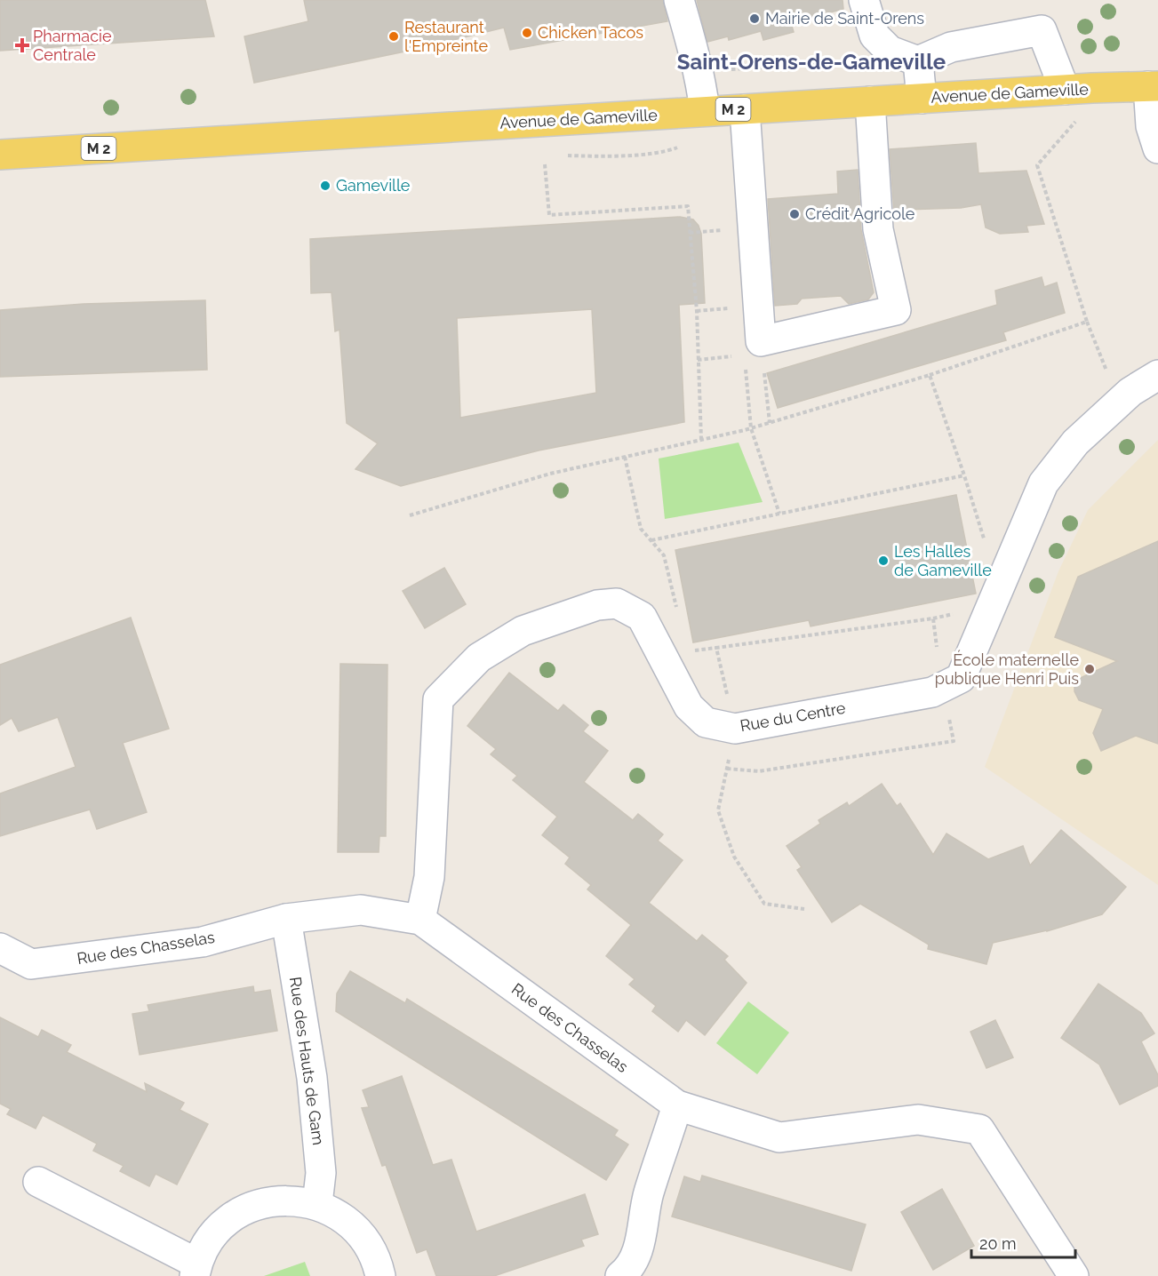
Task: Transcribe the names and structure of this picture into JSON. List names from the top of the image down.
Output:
{
  "streets": {
    "main road": ["Avenue de Gameville", "M 2"],
    "street": ["Rue du Centre", "Rue des Chasselas", "Rue des Hauts de Gam"]
  },
  "crossings": [
    ["Rue du Centre", "Rue des Chasselas"],
    ["Rue des Chasselas", "Rue des Hauts de Gam"]
  ],
  "districts": ["Saint-Orens-de-Gameville"],
  "places": {
    "other": [
      "Mairie de Saint-Orens",
      "Chicken Tacos",
      "Restaurant l'Empreinte",
      "Gameville",
      "Crédit Agricole",
      "Les Halles de Gameville",
      "École maternelle publique Henri Puis"
    ],
    "health": ["Pharmacie Centrale"]
  },
  "scale_bar": "20 m"
}
